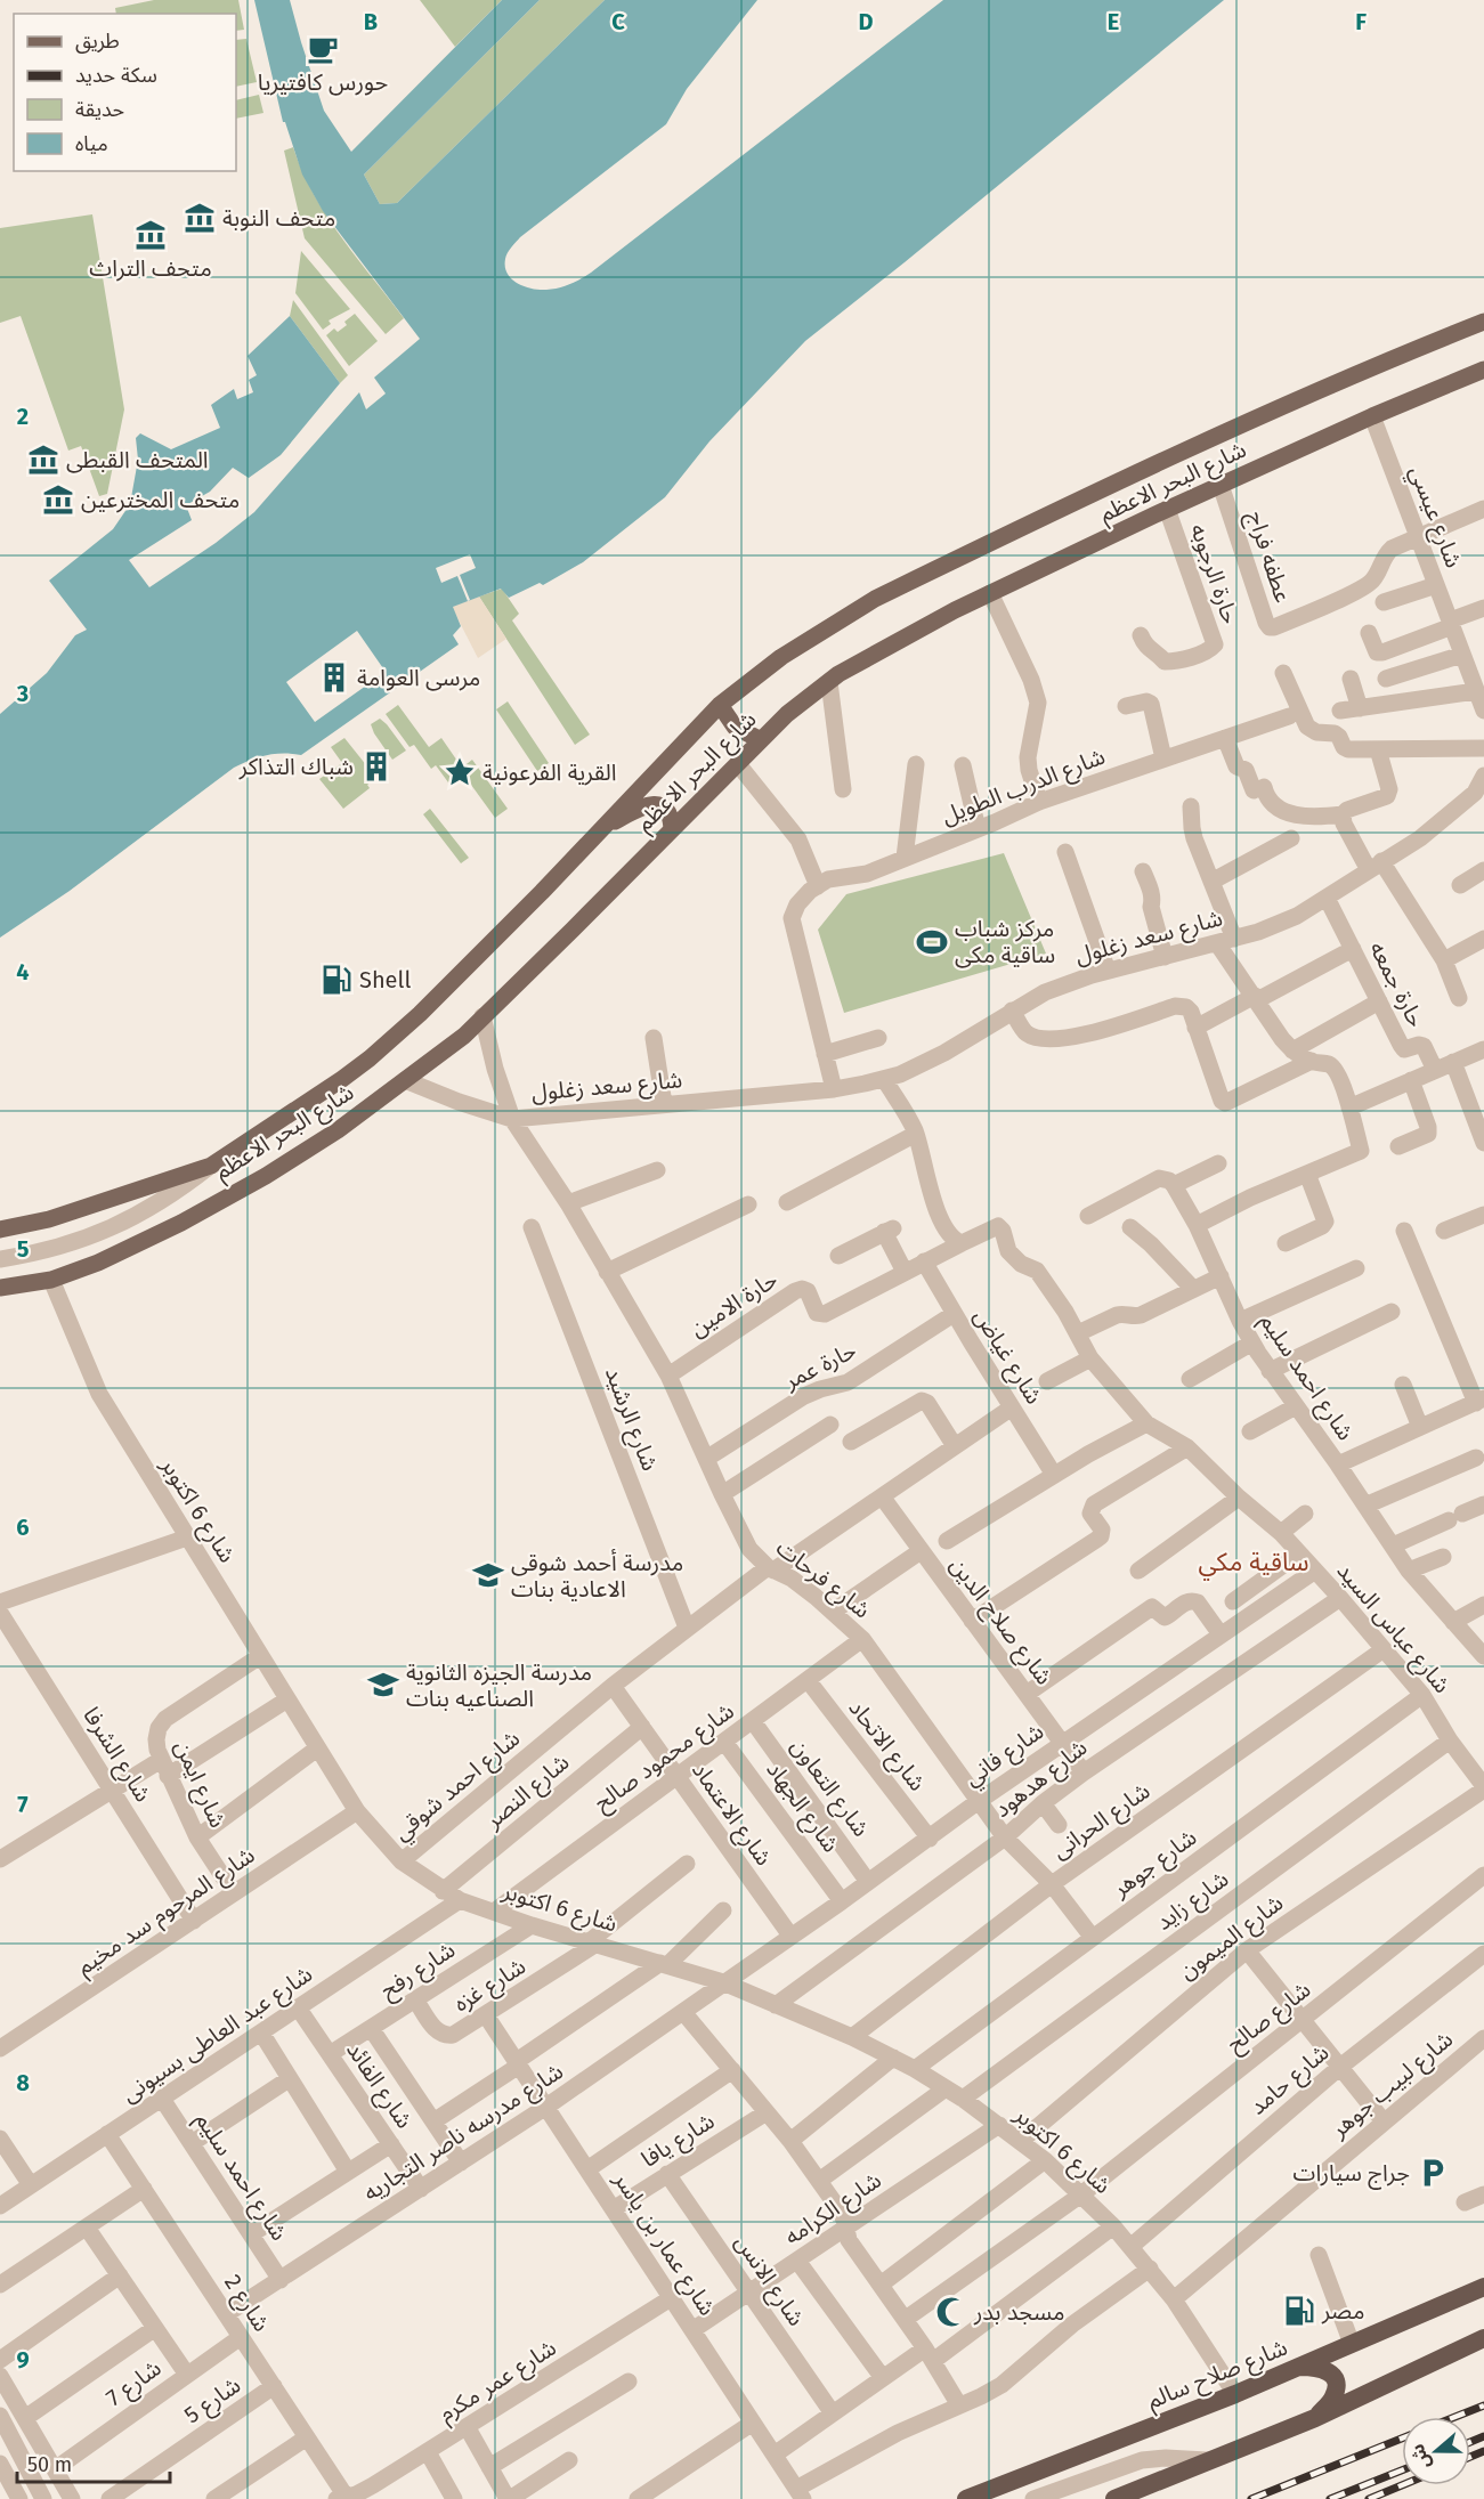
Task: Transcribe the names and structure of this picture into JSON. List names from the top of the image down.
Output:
{
  "streets": {
    "highway": ["شارع صلاح سالم"],
    "main road": ["شارع البحر الاعظم"],
    "street": [
      "شارع عيسي",
      "عطفه فراج",
      "حارة الرجوبه",
      "شارع الدرب الطويل",
      "شارع سعد زغلول",
      "حارة جمعه",
      "حارة الامين",
      "شارع غياض",
      "حارة عمر",
      "شارع احمد سليم",
      "شارع الرشيد",
      "شارع 6 اكتوبر",
      "شارع فرحات",
      "شارع صلاح الدين",
      "شارع عباس السيد",
      "شارع الاتحاد",
      "شارع الشرفا",
      "شارع فاني",
      "شارع محمود صالح",
      "شارع هدهود",
      "شارع ايمن",
      "شارع احمد شوقي",
      "شارع التعاون",
      "شارع النصر",
      "شارع الجهاد",
      "شارع الاعتماد",
      "شارع الحرانى",
      "شارع جوهر",
      "شارع زايد",
      "شارع المرحوم سد مخيم",
      "شارع الميمون",
      "شارع رفح",
      "شارع غزه",
      "شارع صالح",
      "شارع عبد العاطى بسيونى",
      "شارع حامد",
      "شارع لبيب جوهر",
      "شارع الفائد",
      "شارع مدرسه ناصر التجاريه",
      "شارع يافا",
      "شارع الكرامه",
      "شارع عمار بن ياسر",
      "شارع الانس",
      "شارع 2",
      "شارع عمر مكرم",
      "شارع 7",
      "شارع 5"
    ]
  },
  "crossings": [
    ["شارع البحر الاعظم", "شارع عيسي"],
    ["شارع البحر الاعظم", "عطفه فراج"],
    ["شارع البحر الاعظم", "حارة الرجوبه"],
    ["شارع البحر الاعظم", "شارع 6 اكتوبر"],
    ["شارع البحر الاعظم", "شارع فرحات"],
    ["شارع عيسي", "عطفه فراج"],
    ["شارع سعد زغلول", "حارة جمعه"],
    ["شارع سعد زغلول", "شارع فرحات"],
    ["حارة الامين", "شارع غياض"],
    ["حارة الامين", "شارع فرحات"],
    ["حارة الامين", "شارع عباس السيد"],
    ["شارع غياض", "حارة عمر"],
    ["شارع غياض", "شارع احمد شوقي"],
    ["حارة عمر", "شارع فرحات"],
    ["شارع احمد سليم", "شارع عبد العاطى بسيونى"],
    ["شارع احمد سليم", "شارع مدرسه ناصر التجاريه"],
    ["شارع الرشيد", "شارع احمد شوقي"],
    ["شارع 6 اكتوبر", "شارع فاني"],
    ["شارع 6 اكتوبر", "شارع محمود صالح"],
    ["شارع 6 اكتوبر", "شارع هدهود"],
    ["شارع 6 اكتوبر", "شارع ايمن"],
    ["شارع 6 اكتوبر", "شارع احمد شوقي"],
    ["شارع 6 اكتوبر", "شارع النصر"],
    ["شارع 6 اكتوبر", "شارع الحرانى"],
    ["شارع 6 اكتوبر", "شارع جوهر"],
    ["شارع 6 اكتوبر", "شارع زايد"],
    ["شارع 6 اكتوبر", "شارع المرحوم سد مخيم"],
    ["شارع 6 اكتوبر", "شارع الميمون"],
    ["شارع 6 اكتوبر", "شارع رفح"],
    ["شارع 6 اكتوبر", "شارع غزه"],
    ["شارع 6 اكتوبر", "شارع صالح"],
    ["شارع 6 اكتوبر", "شارع عبد العاطى بسيونى"],
    ["شارع 6 اكتوبر", "شارع حامد"],
    ["شارع 6 اكتوبر", "شارع لبيب جوهر"],
    ["شارع 6 اكتوبر", "شارع مدرسه ناصر التجاريه"],
    ["شارع 6 اكتوبر", "شارع الكرامه"],
    ["شارع 6 اكتوبر", "شارع صلاح سالم"],
    ["شارع فرحات", "شارع فاني"],
    ["شارع فرحات", "شارع محمود صالح"],
    ["شارع فرحات", "شارع هدهود"],
    ["شارع فرحات", "شارع احمد شوقي"],
    ["شارع فرحات", "شارع الحرانى"],
    ["شارع فرحات", "شارع جوهر"],
    ["شارع صلاح الدين", "شارع فاني"],
    ["شارع صلاح الدين", "شارع هدهود"],
    ["شارع صلاح الدين", "شارع احمد شوقي"],
    ["شارع عباس السيد", "شارع فاني"],
    ["شارع عباس السيد", "شارع هدهود"],
    ["شارع عباس السيد", "شارع الحرانى"],
    ["شارع عباس السيد", "شارع جوهر"],
    ["شارع عباس السيد", "شارع زايد"],
    ["شارع عباس السيد", "شارع الميمون"],
    ["شارع الاتحاد", "شارع فاني"],
    ["شارع الاتحاد", "شارع محمود صالح"],
    ["شارع الشرفا", "شارع المرحوم سد مخيم"],
    ["شارع فاني", "شارع التعاون"],
    ["شارع فاني", "شارع الجهاد"],
    ["شارع فاني", "شارع الاعتماد"],
    ["شارع فاني", "شارع مدرسه ناصر التجاريه"],
    ["شارع محمود صالح", "شارع التعاون"],
    ["شارع محمود صالح", "شارع الجهاد"],
    ["شارع محمود صالح", "شارع الاعتماد"],
    ["شارع ايمن", "شارع المرحوم سد مخيم"],
    ["شارع احمد شوقي", "شارع الاعتماد"],
    ["شارع النصر", "شارع الاعتماد"],
    ["شارع رفح", "شارع غزه"],
    ["شارع رفح", "شارع الفائد"],
    ["شارع غزه", "شارع عمار بن ياسر"],
    ["شارع عبد العاطى بسيونى", "شارع الفائد"],
    ["شارع عبد العاطى بسيونى", "شارع 2"],
    ["شارع الفائد", "شارع مدرسه ناصر التجاريه"],
    ["شارع مدرسه ناصر التجاريه", "شارع عمار بن ياسر"],
    ["شارع مدرسه ناصر التجاريه", "شارع 2"],
    ["شارع يافا", "شارع عمار بن ياسر"],
    ["شارع يافا", "شارع الانس"],
    ["شارع الكرامه", "شارع عمار بن ياسر"],
    ["شارع الكرامه", "شارع الانس"],
    ["شارع عمار بن ياسر", "شارع عمر مكرم"],
    ["شارع 2", "شارع عمر مكرم"],
    ["شارع 2", "شارع 7"],
    ["شارع 2", "شارع 5"]
  ],
  "districts": ["ساقية مكي"],
  "places": {
    "cafe": ["حورس كافتيريا"],
    "museum": [
      "متحف النوبة",
      "متحف التراث",
      "المتحف القبطى",
      "متحف المخترعين"
    ],
    "building": ["مرسى العوامة", "شباك التذاكر"],
    "place": ["القرية الفرعونية"],
    "sports": ["مركز شباب ساقية مكى"],
    "fuel station": ["Shell", "مصر"],
    "school or university": ["مدرسة أحمد شوقى الاعادية بنات", "مدرسة الجيزه الثانوية الصناعيه بنات"],
    "parking": ["جراج سيارات"],
    "mosque": ["مسجد بدر"]
  },
  "legend": [
    "طريق",
    "سكة حديد",
    "حديقة",
    "مياه"
  ],
  "scale_bar": "50 m",
  "north": "left",
  "grid": {
    "columns": [
      "B",
      "C",
      "D",
      "E",
      "F"
    ],
    "rows": [
      "2",
      "3",
      "4",
      "5",
      "6",
      "7",
      "8",
      "9"
    ]
  }
}
